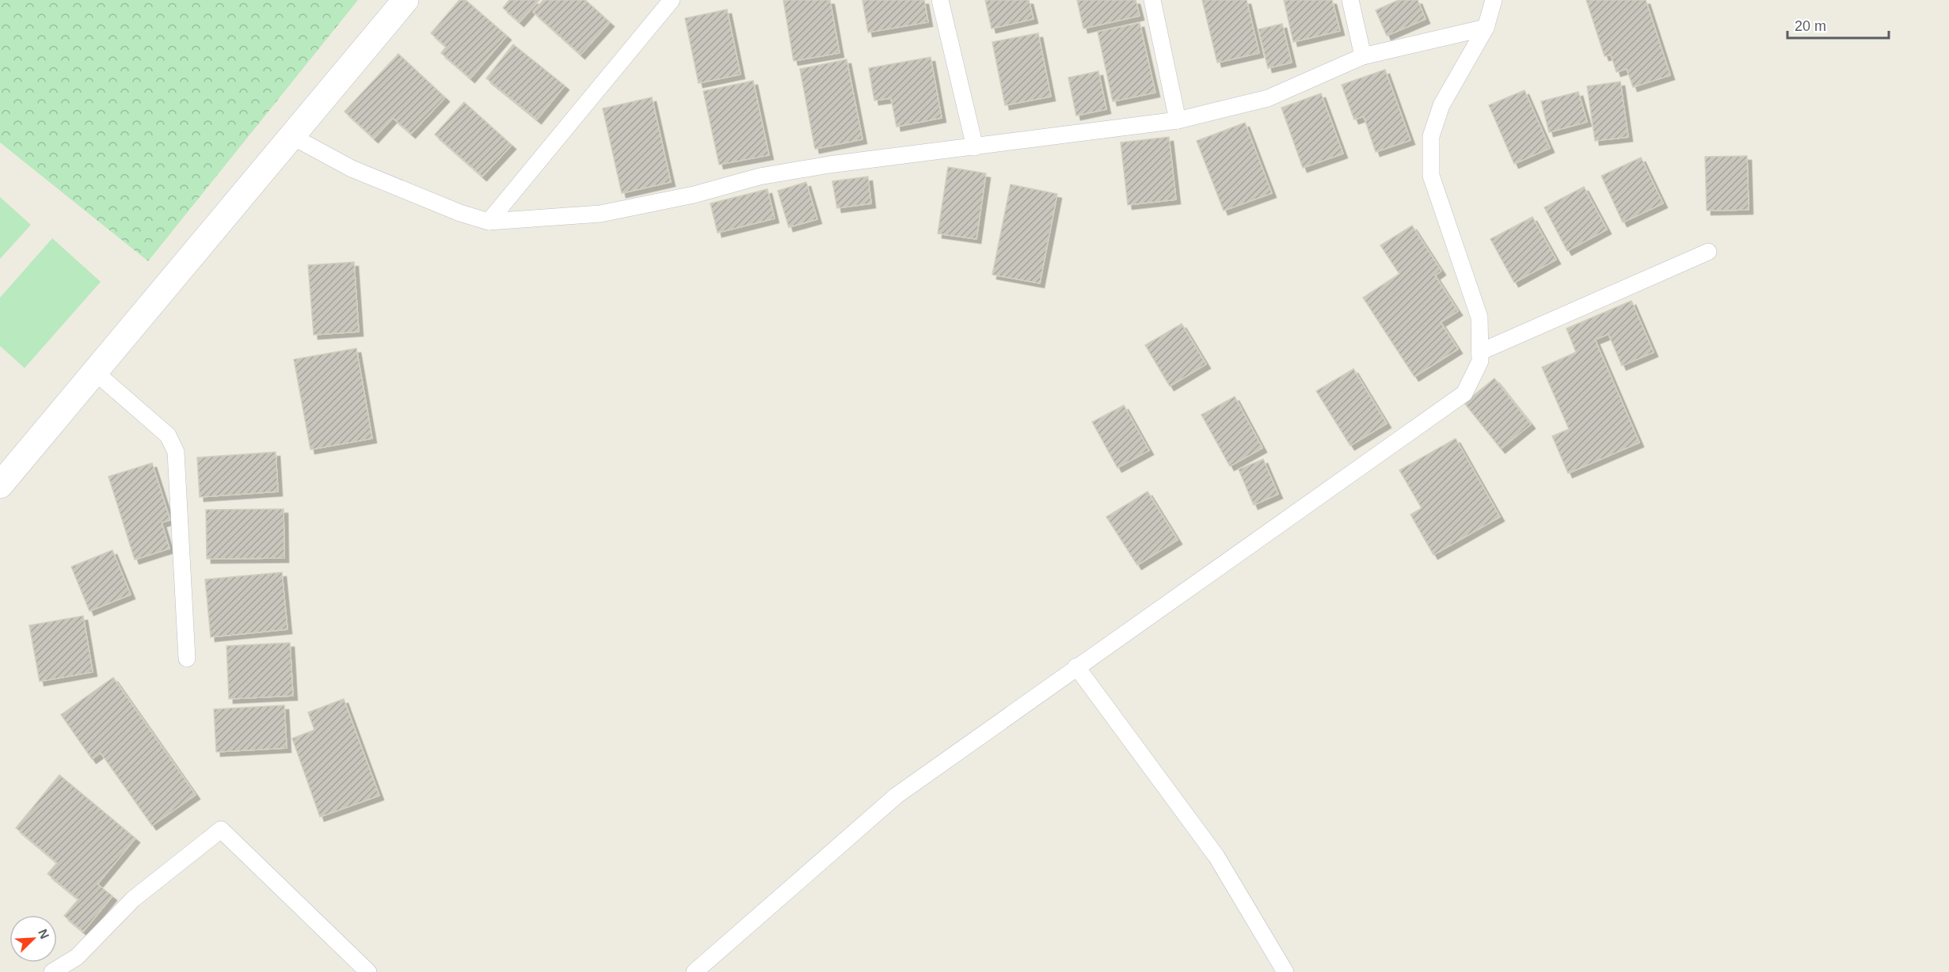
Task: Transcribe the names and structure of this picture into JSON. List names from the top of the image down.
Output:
{
  "scale_bar": "20 m",
  "north": "top right"
}
